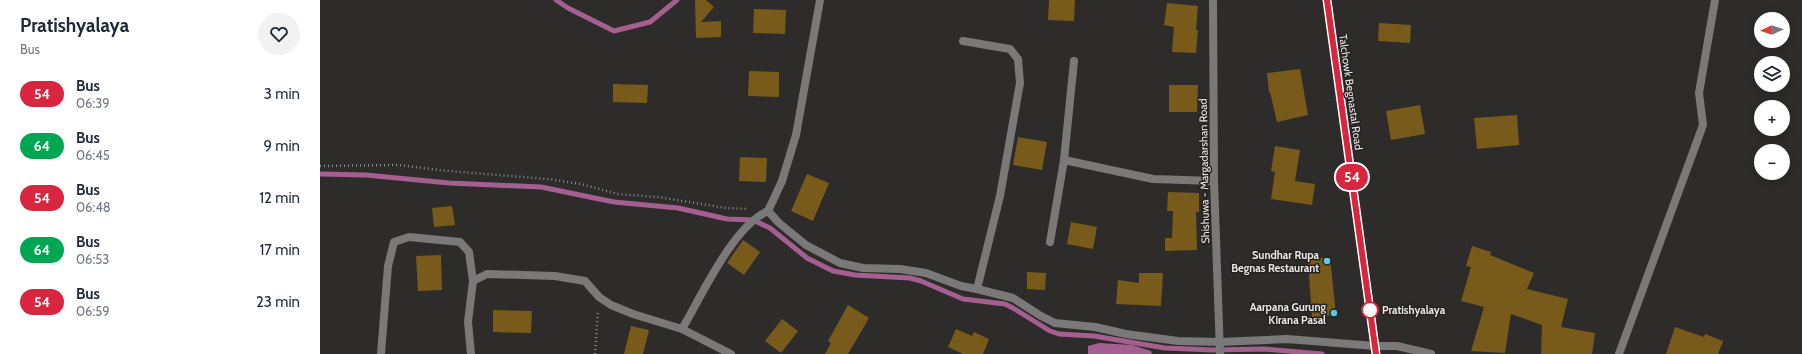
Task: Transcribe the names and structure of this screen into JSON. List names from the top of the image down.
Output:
{
  "streets": {
    "main road": ["Talchowk Begnastal Road"],
    "street": ["Shishuwa - Margadarshan Road"]
  },
  "places": ["Sundhar Rupa Begnas Restaurant", "Pratishyalaya", "Aarpana Gurung Kirana Pasal"],
  "lines": ["bus line 54"],
  "north": "left",
  "page": {
    "heading": ["Pratishyalaya", "Bus"],
    "on_map": "54",
    "map_buttons": ["+", "−"],
    "list": [
      {
        "mark": "54",
        "name": "Bus",
        "note": "06:39",
        "value": "3 min"
      },
      {
        "mark": "64",
        "name": "Bus",
        "note": "06:45",
        "value": "9 min"
      },
      {
        "mark": "54",
        "name": "Bus",
        "note": "06:48",
        "value": "12 min"
      },
      {
        "mark": "64",
        "name": "Bus",
        "note": "06:53",
        "value": "17 min"
      },
      {
        "mark": "54",
        "name": "Bus",
        "note": "06:59",
        "value": "23 min"
      }
    ]
  }
}
